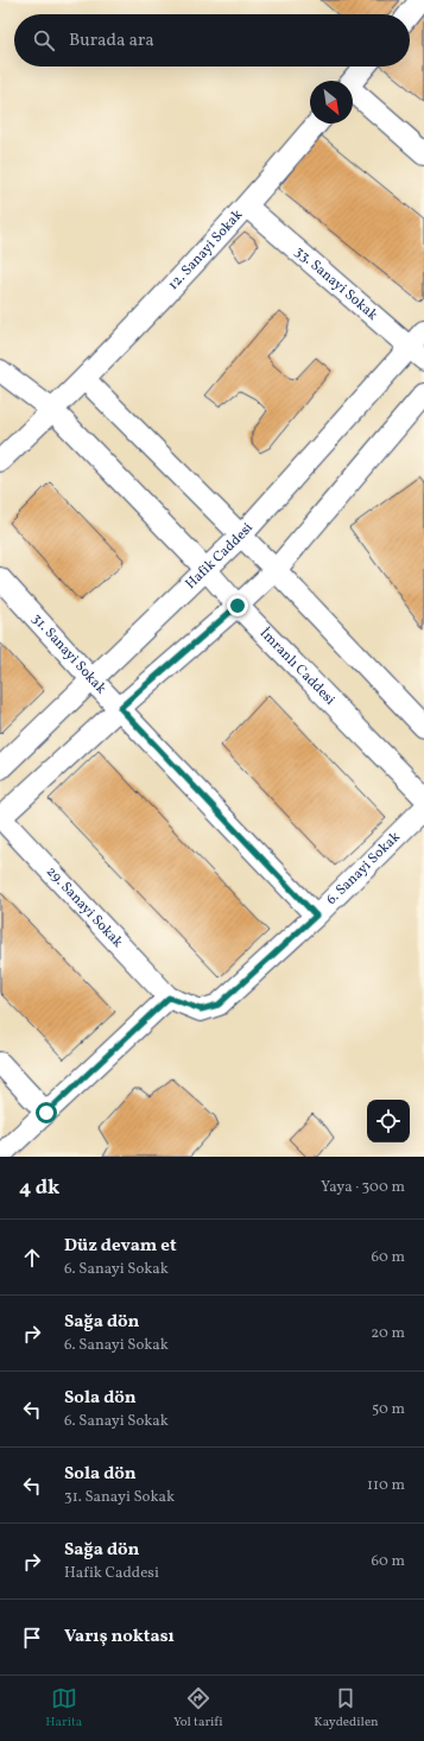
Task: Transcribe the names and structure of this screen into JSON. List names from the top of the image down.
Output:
{
  "streets": {
    "street": [
      "12. Sanayi Sokak",
      "33. Sanayi Sokak",
      "Hafik Caddesi",
      "31. Sanayi Sokak",
      "İmranlı Caddesi",
      "6. Sanayi Sokak",
      "29. Sanayi Sokak"
    ]
  },
  "crossings": [
    ["12. Sanayi Sokak", "33. Sanayi Sokak"],
    ["12. Sanayi Sokak", "İmranlı Caddesi"],
    ["33. Sanayi Sokak", "Hafik Caddesi"],
    ["Hafik Caddesi", "31. Sanayi Sokak"],
    ["Hafik Caddesi", "İmranlı Caddesi"],
    ["31. Sanayi Sokak", "6. Sanayi Sokak"],
    ["6. Sanayi Sokak", "29. Sanayi Sokak"]
  ],
  "north": "bottom right",
  "page": {
    "search": "Burada ara",
    "heading": ["4 dk", "Yaya · 300 m"],
    "list": [
      ["Düz devam et", "6. Sanayi Sokak", "60 m"],
      ["Sağa dön", "6. Sanayi Sokak", "20 m"],
      ["Sola dön", "6. Sanayi Sokak", "50 m"],
      ["Sola dön", "31. Sanayi Sokak", "110 m"],
      ["Sağa dön", "Hafik Caddesi", "60 m"],
      "Varış noktası"
    ],
    "nav": ["Harita", "Yol tarifi", "Kaydedilen"]
  }
}
